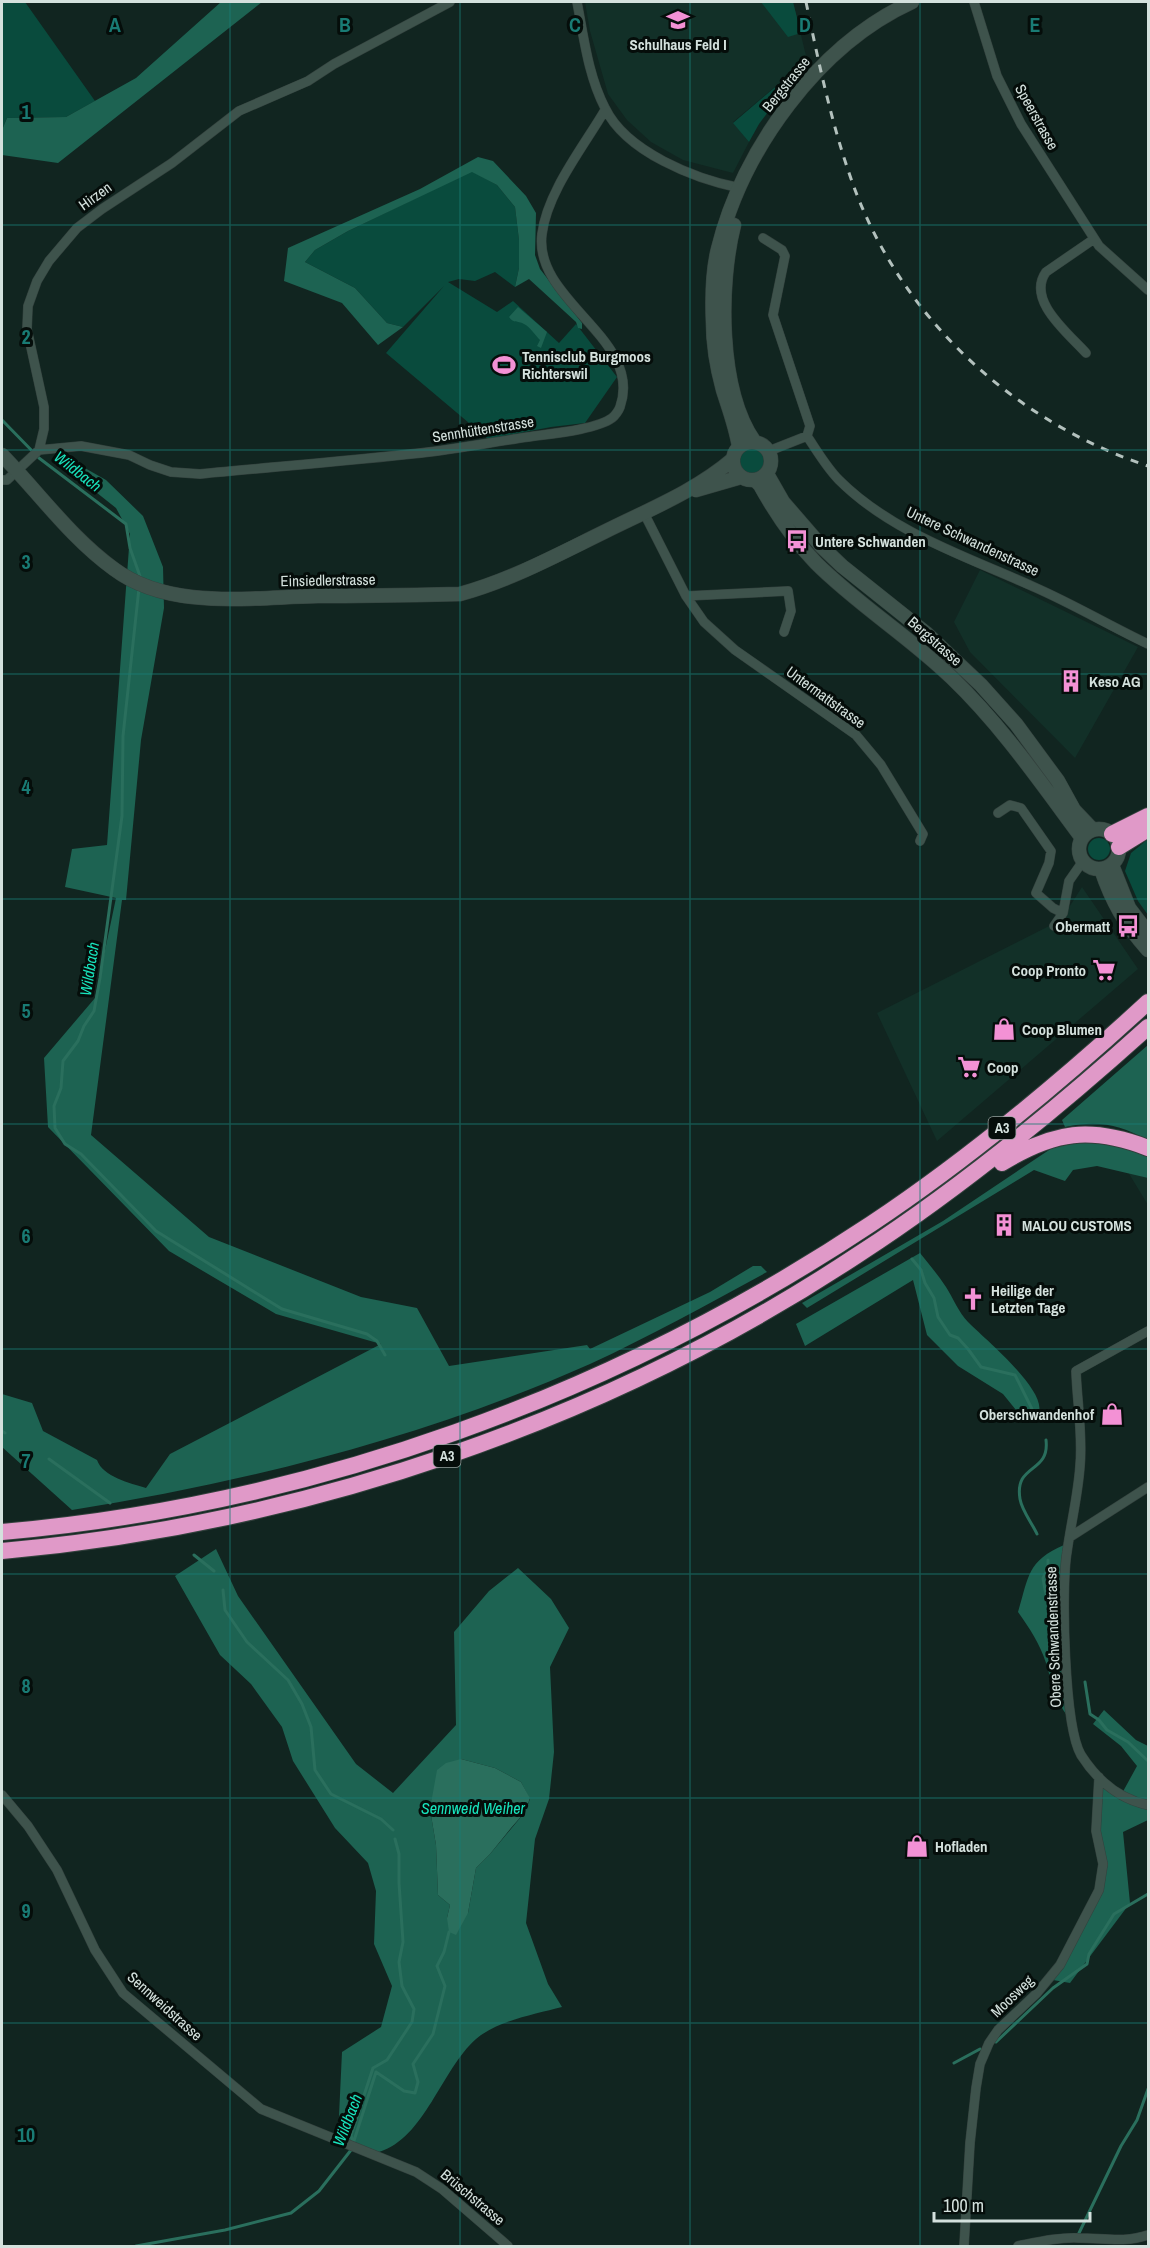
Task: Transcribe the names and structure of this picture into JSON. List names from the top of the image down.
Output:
{
  "streets": {
    "highway": ["A3"],
    "main road": ["Bergstrasse", "Einsiedlerstrasse"],
    "street": [
      "Speerstrasse",
      "Hirzen",
      "Sennhüttenstrasse",
      "Untere Schwandenstrasse",
      "Untermattstrasse",
      "Obere Schwandenstrasse",
      "Moosweg",
      "Sennweidstrasse",
      "Brüschstrasse"
    ]
  },
  "crossings": [
    ["Bergstrasse", "Einsiedlerstrasse"],
    ["Hirzen", "Sennhüttenstrasse"],
    ["Einsiedlerstrasse", "Untermattstrasse"],
    ["Obere Schwandenstrasse", "Moosweg"],
    ["Sennweidstrasse", "Brüschstrasse"]
  ],
  "water": ["Wildbach", "Sennweid Weiher"],
  "places": {
    "school or university": ["Schulhaus Feld I"],
    "sports": ["Tennisclub Burgmoos Richterswil"],
    "bus stop": ["Untere Schwanden", "Obermatt"],
    "building": ["Keso AG", "MALOU CUSTOMS"],
    "supermarket": ["Coop Pronto", "Coop"],
    "shop": ["Coop Blumen", "Oberschwandenhof", "Hofladen"],
    "church": ["Heilige der Letzten Tage"]
  },
  "scale_bar": "100 m",
  "grid": {
    "columns": [
      "A",
      "B",
      "C",
      "D",
      "E"
    ],
    "rows": [
      "1",
      "2",
      "3",
      "4",
      "5",
      "6",
      "7",
      "8",
      "9",
      "10"
    ]
  }
}
